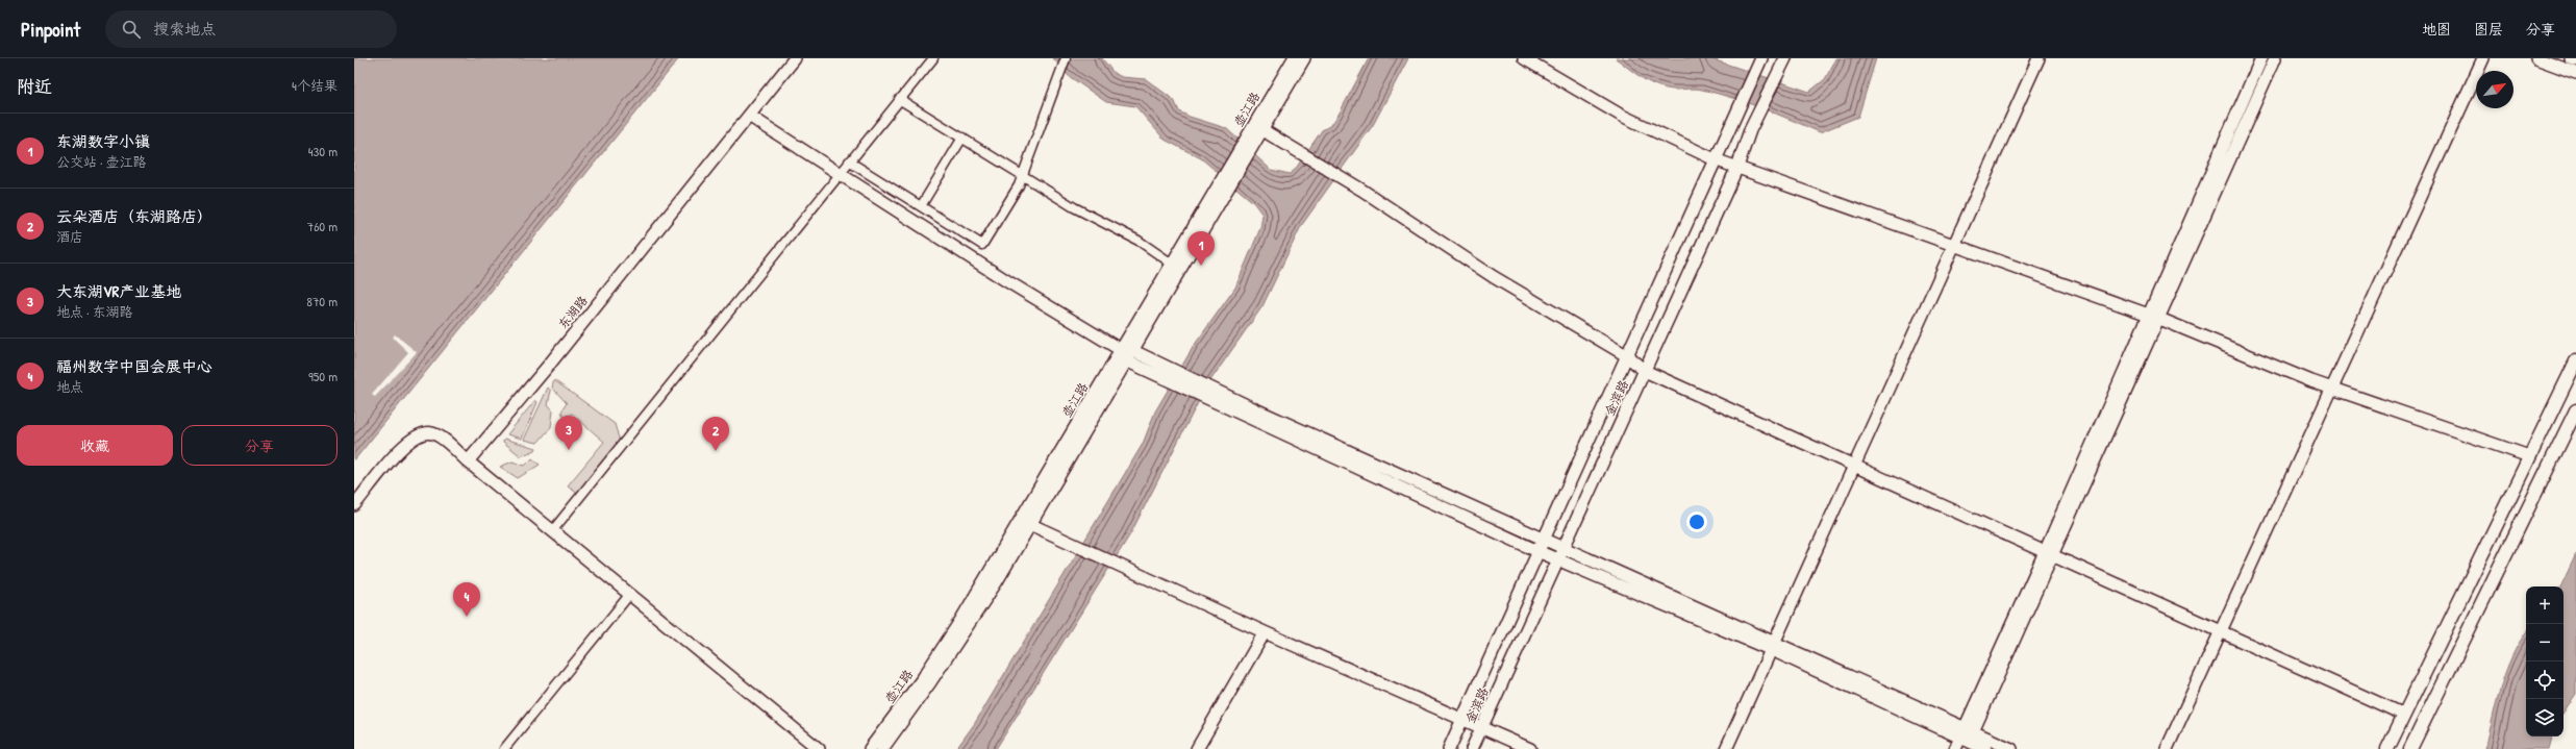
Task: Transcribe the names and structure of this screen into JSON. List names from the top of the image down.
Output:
{
  "streets": {
    "street": ["壶江路", "东湖路", "金滨路"]
  },
  "north": "top right",
  "page": {
    "header": "Pinpoint",
    "search": "搜索地点",
    "nav": ["地图", "图层", "分享"],
    "heading": ["附近", "4个结果"],
    "list": [
      {
        "mark": "1",
        "name": "东湖数字小镇",
        "note": "公交站 · 壶江路",
        "value": "430 m"
      },
      {
        "mark": "2",
        "name": "云朵酒店（东湖路店）",
        "note": "酒店",
        "value": "760 m"
      },
      {
        "mark": "3",
        "name": "大东湖VR产业基地",
        "note": "地点 · 东湖路",
        "value": "870 m"
      },
      {
        "mark": "4",
        "name": "福州数字中国会展中心",
        "note": "地点",
        "value": "950 m"
      }
    ],
    "pins": [
      "1",
      "3",
      "2",
      "4"
    ],
    "buttons": ["收藏", "分享"],
    "map_buttons": ["+", "−"]
  }
}
